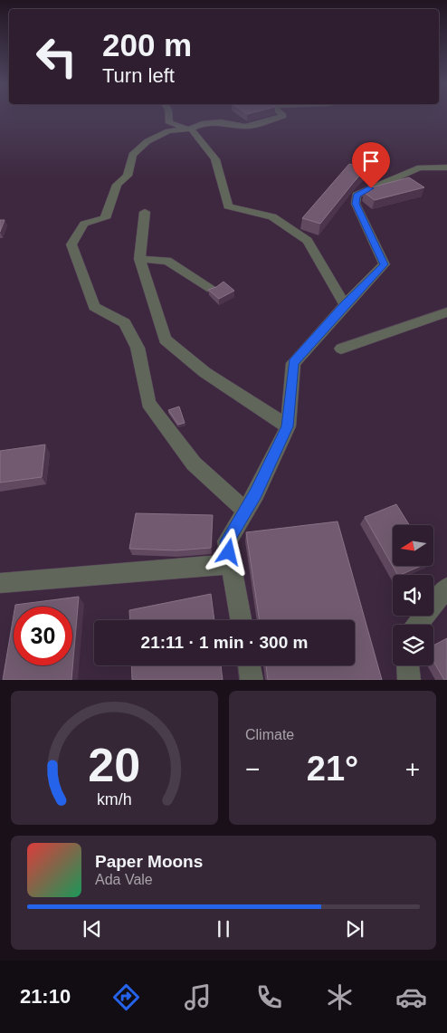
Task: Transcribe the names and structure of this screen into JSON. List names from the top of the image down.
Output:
{
  "north": "left",
  "page": {
    "turn": ["200 m", "Turn left"],
    "limit": "30",
    "trip": "21:11 · 1 min · 300 m",
    "tile": "Climate",
    "heat": ["−", "21°", "+"],
    "song": ["Paper Moons", "Ada Vale"],
    "tabs": "21:10",
    "gauge": ["20", "km/h"]
  }
}
